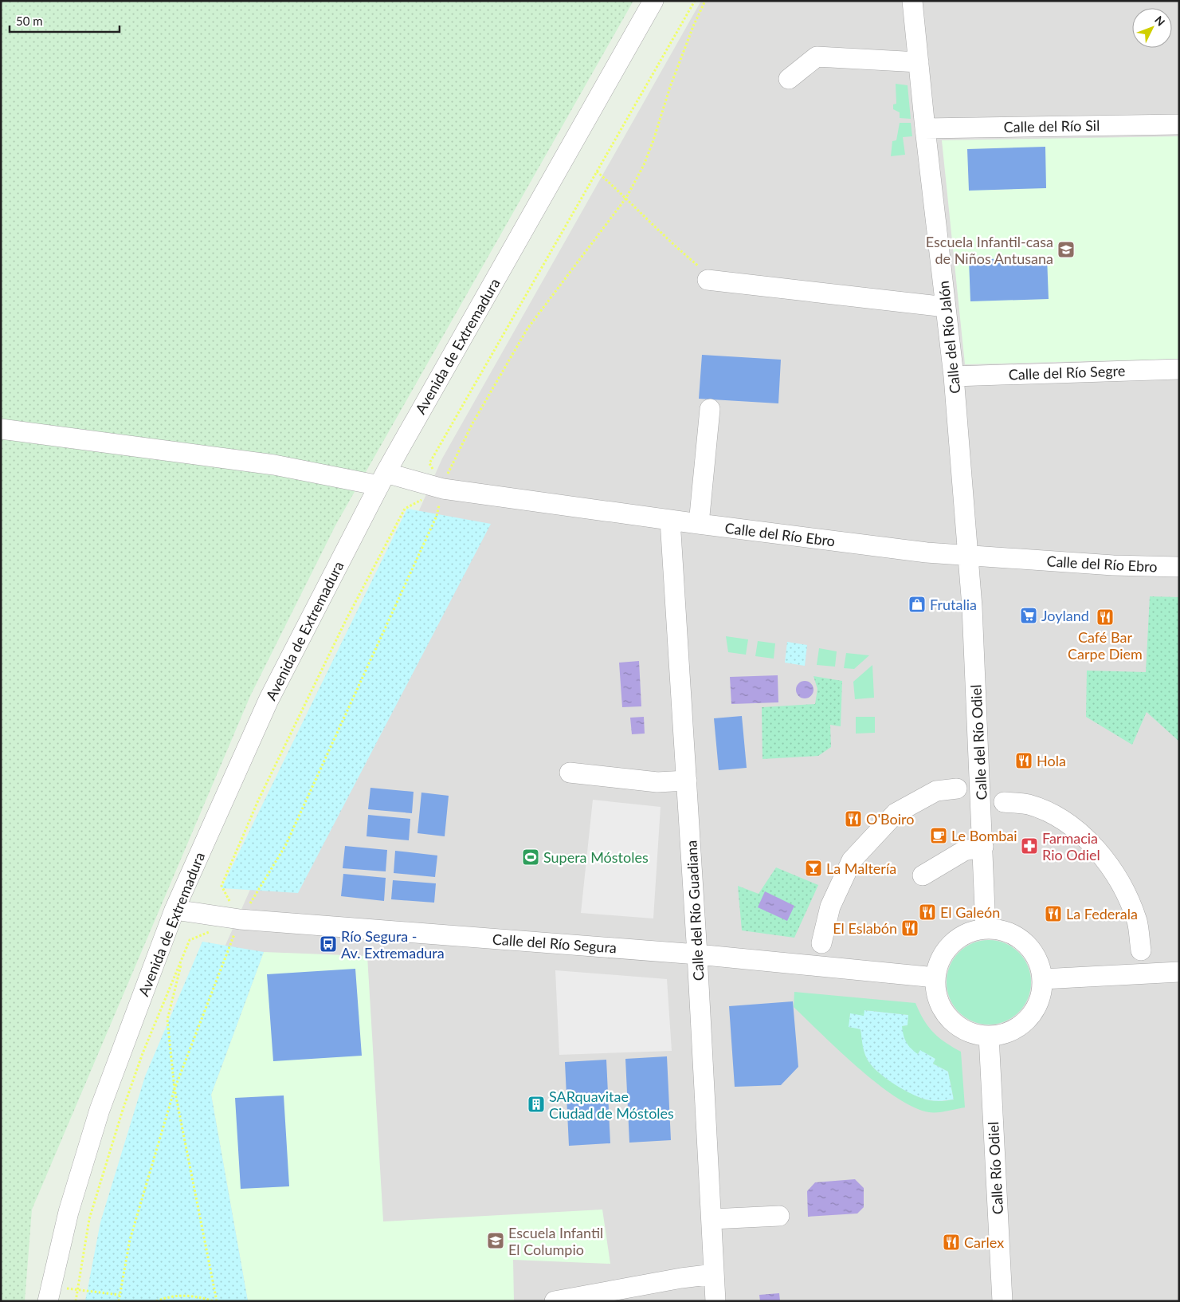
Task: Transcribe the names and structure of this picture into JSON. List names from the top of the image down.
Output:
{
  "streets": {
    "street": [
      "Calle del Río Sil",
      "Calle del Río Jalón",
      "Avenida de Extremadura",
      "Calle del Río Segre",
      "Calle del Río Ebro",
      "Calle del Río Odiel",
      "Calle del Río Guadiana",
      "Calle del Río Segura",
      "Calle Río Odiel"
    ]
  },
  "crossings": [
    ["Calle del Río Sil", "Calle del Río Jalón"],
    ["Calle del Río Jalón", "Calle del Río Segre"],
    ["Calle del Río Jalón", "Calle del Río Ebro"],
    ["Calle del Río Jalón", "Calle del Río Odiel"],
    ["Avenida de Extremadura", "Calle del Río Ebro"],
    ["Avenida de Extremadura", "Calle del Río Segura"],
    ["Calle del Río Ebro", "Calle del Río Odiel"],
    ["Calle del Río Ebro", "Calle del Río Guadiana"],
    ["Calle del Río Odiel", "Calle del Río Segura"],
    ["Calle del Río Odiel", "Calle Río Odiel"],
    ["Calle del Río Guadiana", "Calle del Río Segura"],
    ["Calle del Río Segura", "Calle Río Odiel"]
  ],
  "places": {
    "school or university": ["Escuela Infantil-casa de Niños Antusana", "Escuela Infantil El Columpio"],
    "shop": ["Frutalia"],
    "supermarket": ["Joyland"],
    "restaurant": [
      "Café Bar Carpe Diem",
      "Hola",
      "O'Boiro",
      "El Galeón",
      "La Federala",
      "El Eslabón",
      "Carlex"
    ],
    "cafe": ["Le Bombai"],
    "pharmacy": ["Farmacia Rio Odiel"],
    "sports": ["Supera Móstoles"],
    "bar": ["La Maltería"],
    "bus stop": ["Río Segura - Av. Extremadura"],
    "building": ["SARquavitae Ciudad de Móstoles"]
  },
  "scale_bar": "50 m",
  "north": "top right"
}
